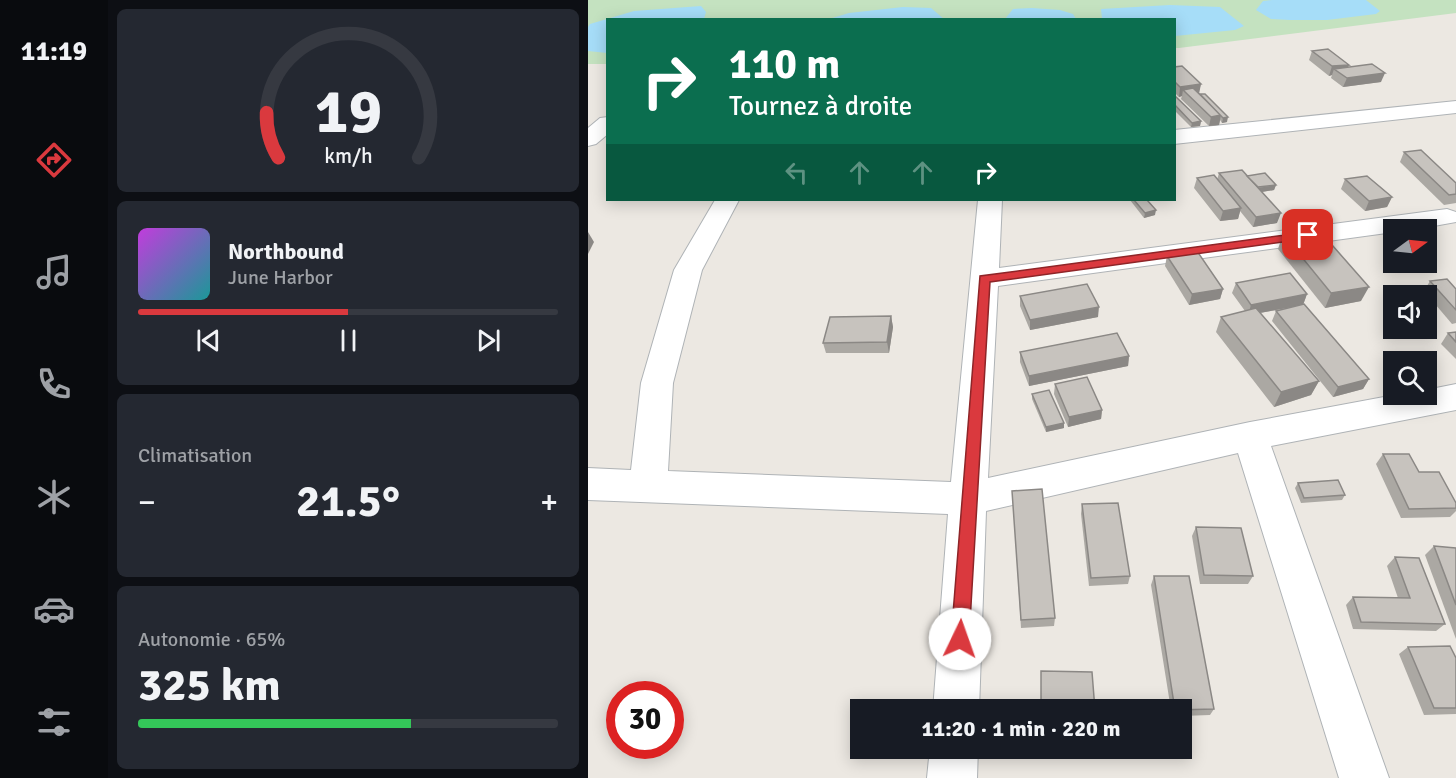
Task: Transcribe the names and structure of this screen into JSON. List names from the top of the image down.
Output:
{
  "north": "right",
  "page": {
    "tabs": "11:19",
    "turn": ["110 m", "Tournez à droite"],
    "song": ["Northbound", "June Harbor"],
    "tile": [
      "Climatisation",
      ["Autonomie · 65%", "325 km"]
    ],
    "heat": ["−", "21.5°", "+"],
    "limit": "30",
    "trip": "11:20 · 1 min · 220 m",
    "gauge": ["19", "km/h"]
  }
}
